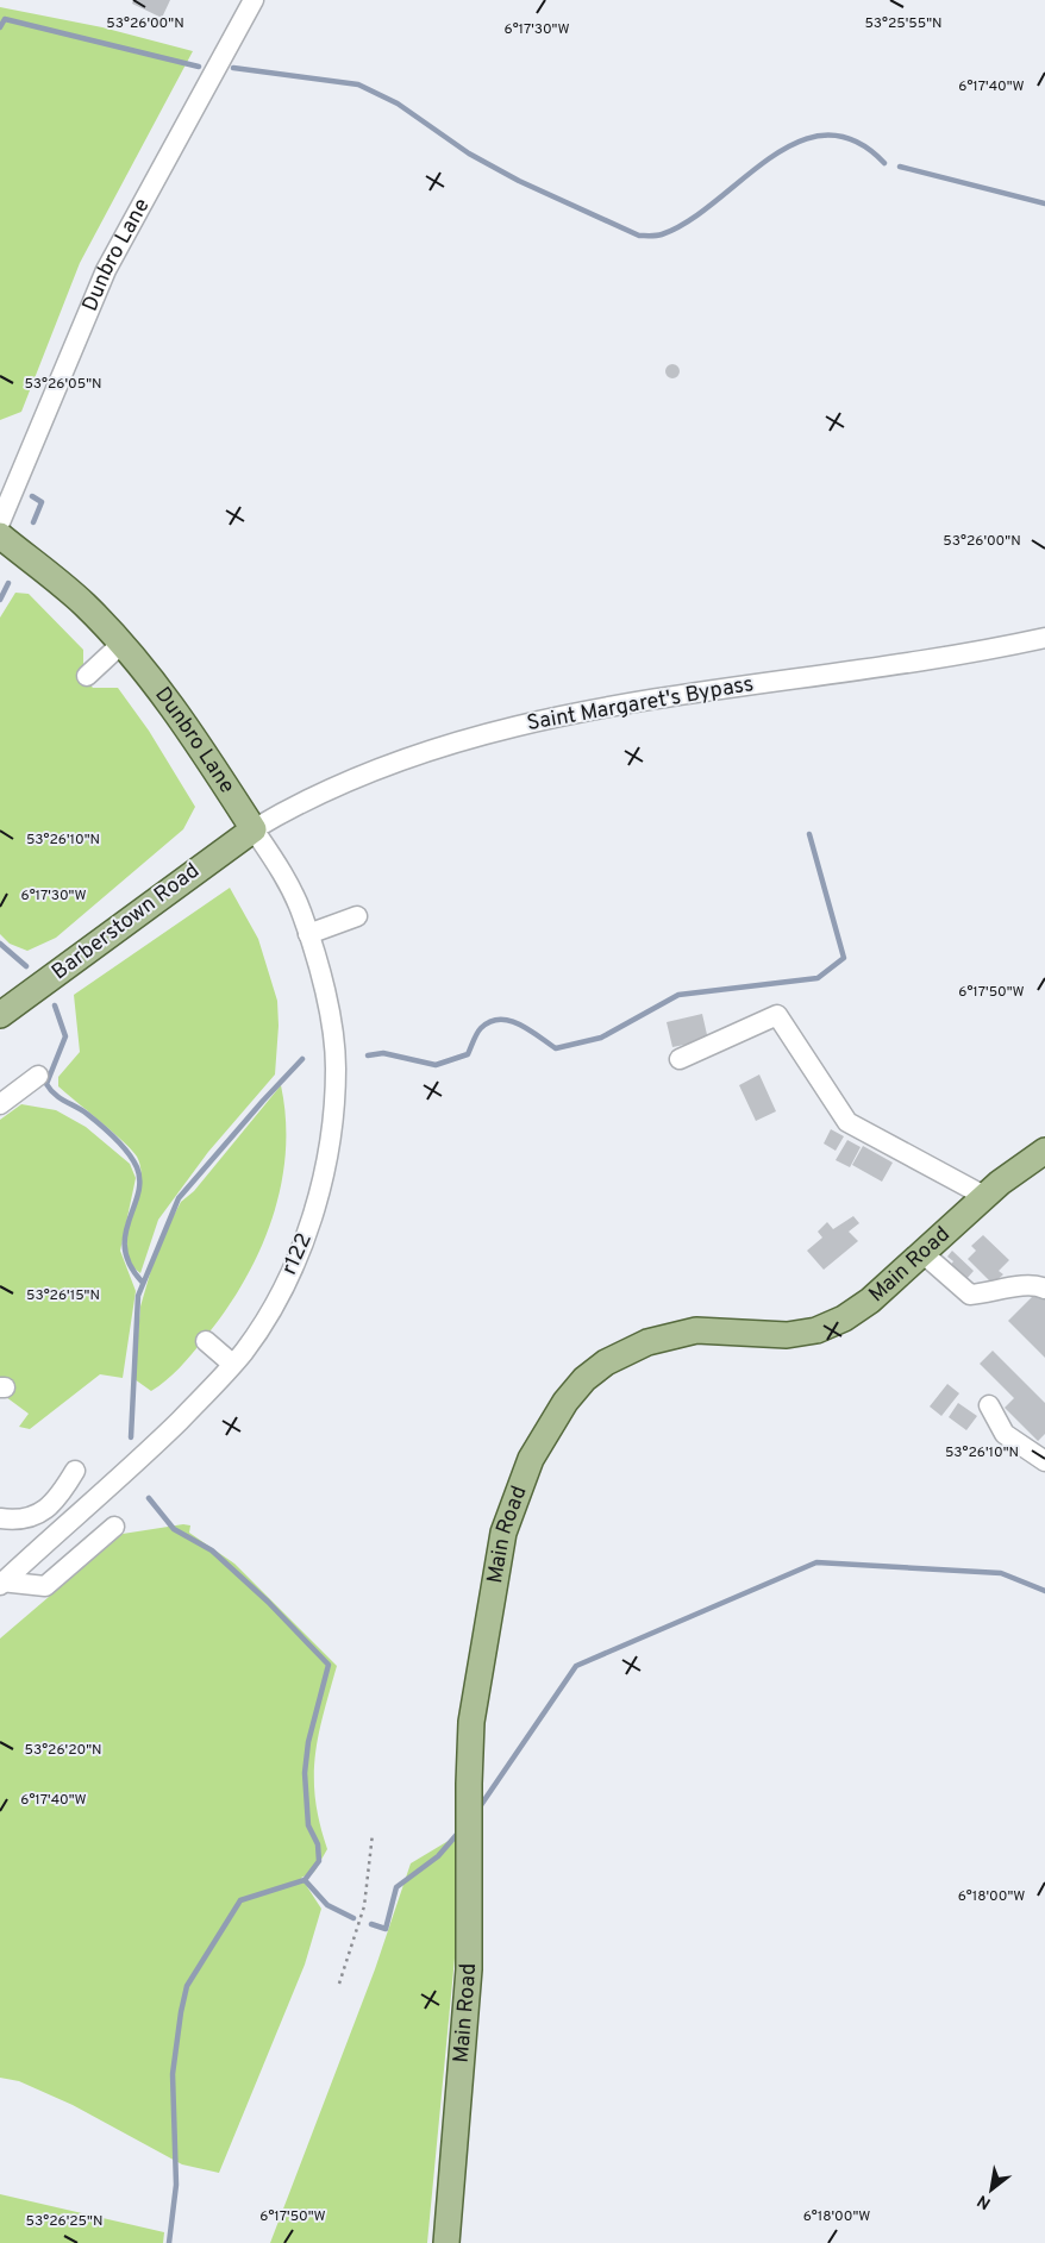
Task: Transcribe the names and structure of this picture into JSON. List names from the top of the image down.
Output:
{
  "streets": {
    "main road": ["Dunbro Lane", "Barberstown Road", "Main Road"],
    "street": ["Saint Margaret's Bypass", "r122"]
  },
  "crossings": [
    ["Dunbro Lane", "Saint Margaret's Bypass"],
    ["Dunbro Lane", "Barberstown Road"],
    ["Dunbro Lane", "r122"],
    ["Saint Margaret's Bypass", "Barberstown Road"],
    ["Saint Margaret's Bypass", "r122"],
    ["Barberstown Road", "r122"]
  ],
  "north": "bottom left",
  "coordinates": [
    "53°25'55\"N",
    "53°26'00\"N",
    "6°17'30\"W",
    "6°17'40\"W",
    "53°26'05\"N",
    "53°26'10\"N",
    "6°17'50\"W",
    "53°26'15\"N",
    "53°26'20\"N",
    "6°18'00\"W",
    "53°26'25\"N"
  ]
}
